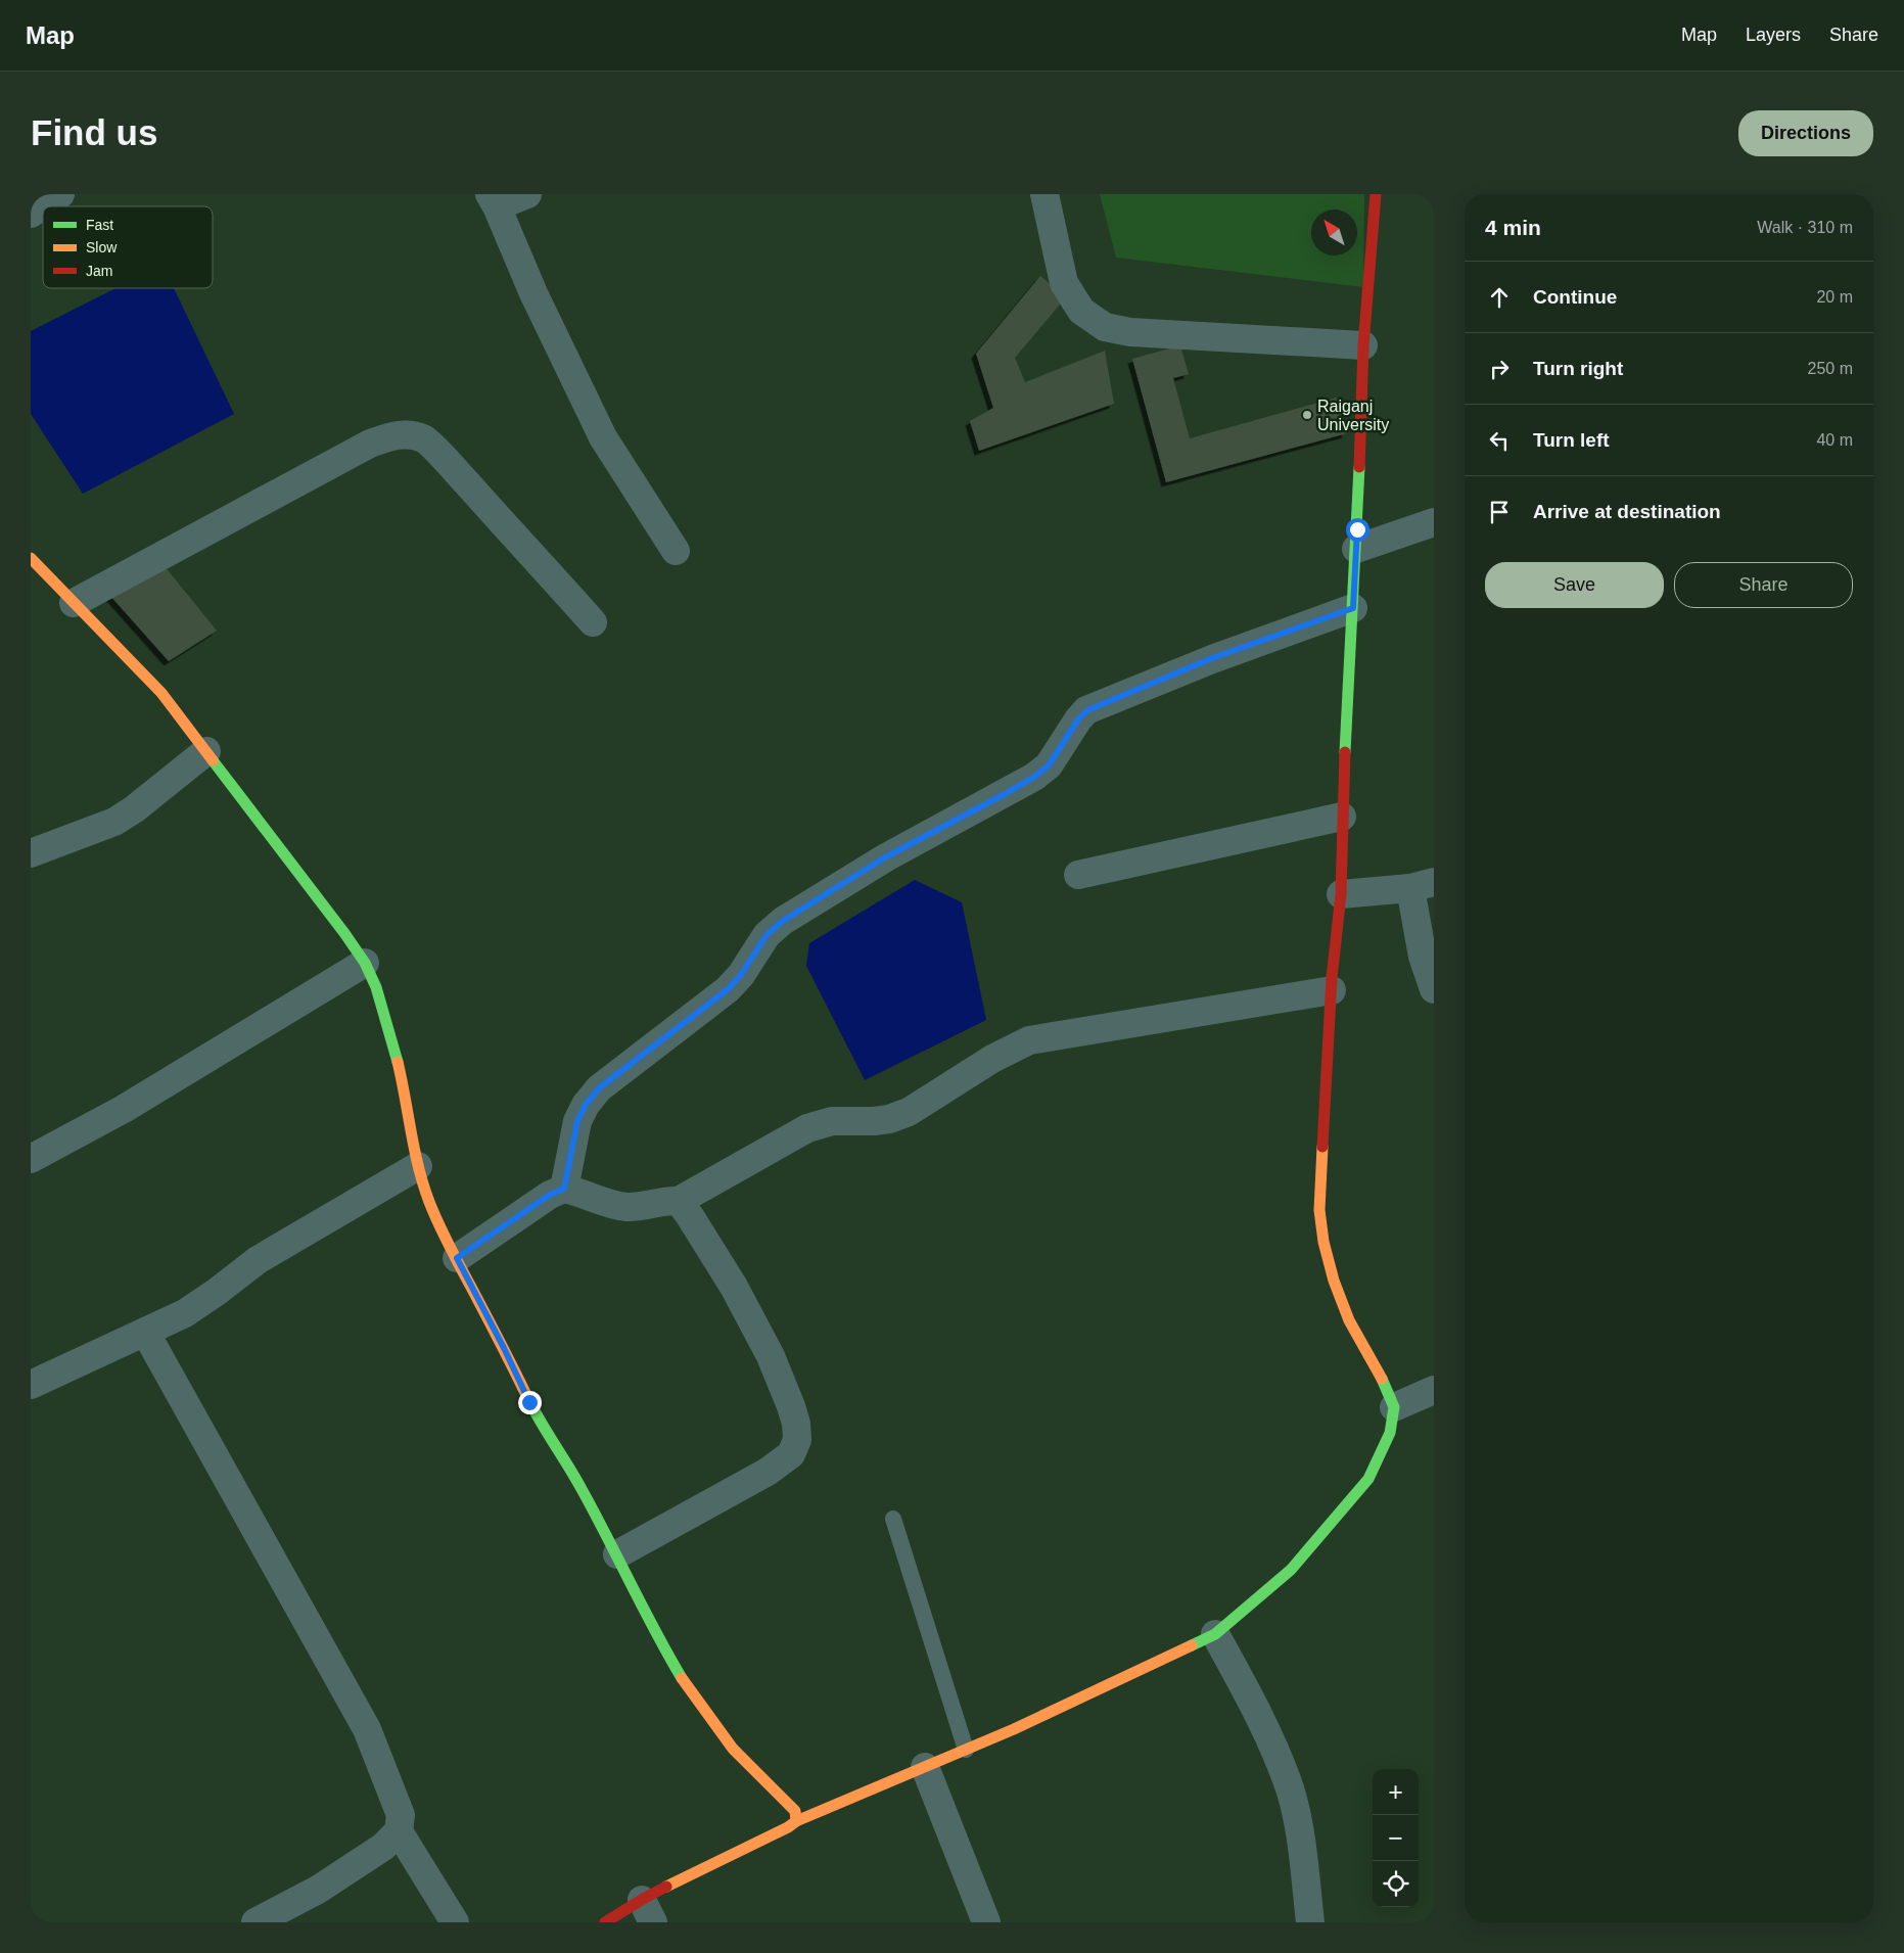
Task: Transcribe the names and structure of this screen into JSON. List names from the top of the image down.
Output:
{
  "places": ["Raiganj University"],
  "legend": ["Fast", "Slow", "Jam"],
  "north": "top left",
  "page": {
    "header": "Map",
    "nav": ["Map", "Layers", "Share"],
    "buttons": [
      "Directions",
      ["Save", "Share"]
    ],
    "title": "Find us",
    "heading": ["4 min", "Walk · 310 m"],
    "list": [
      ["Continue", "20 m"],
      ["Turn right", "250 m"],
      ["Turn left", "40 m"],
      "Arrive at destination"
    ],
    "map_buttons": ["+", "−"]
  }
}
